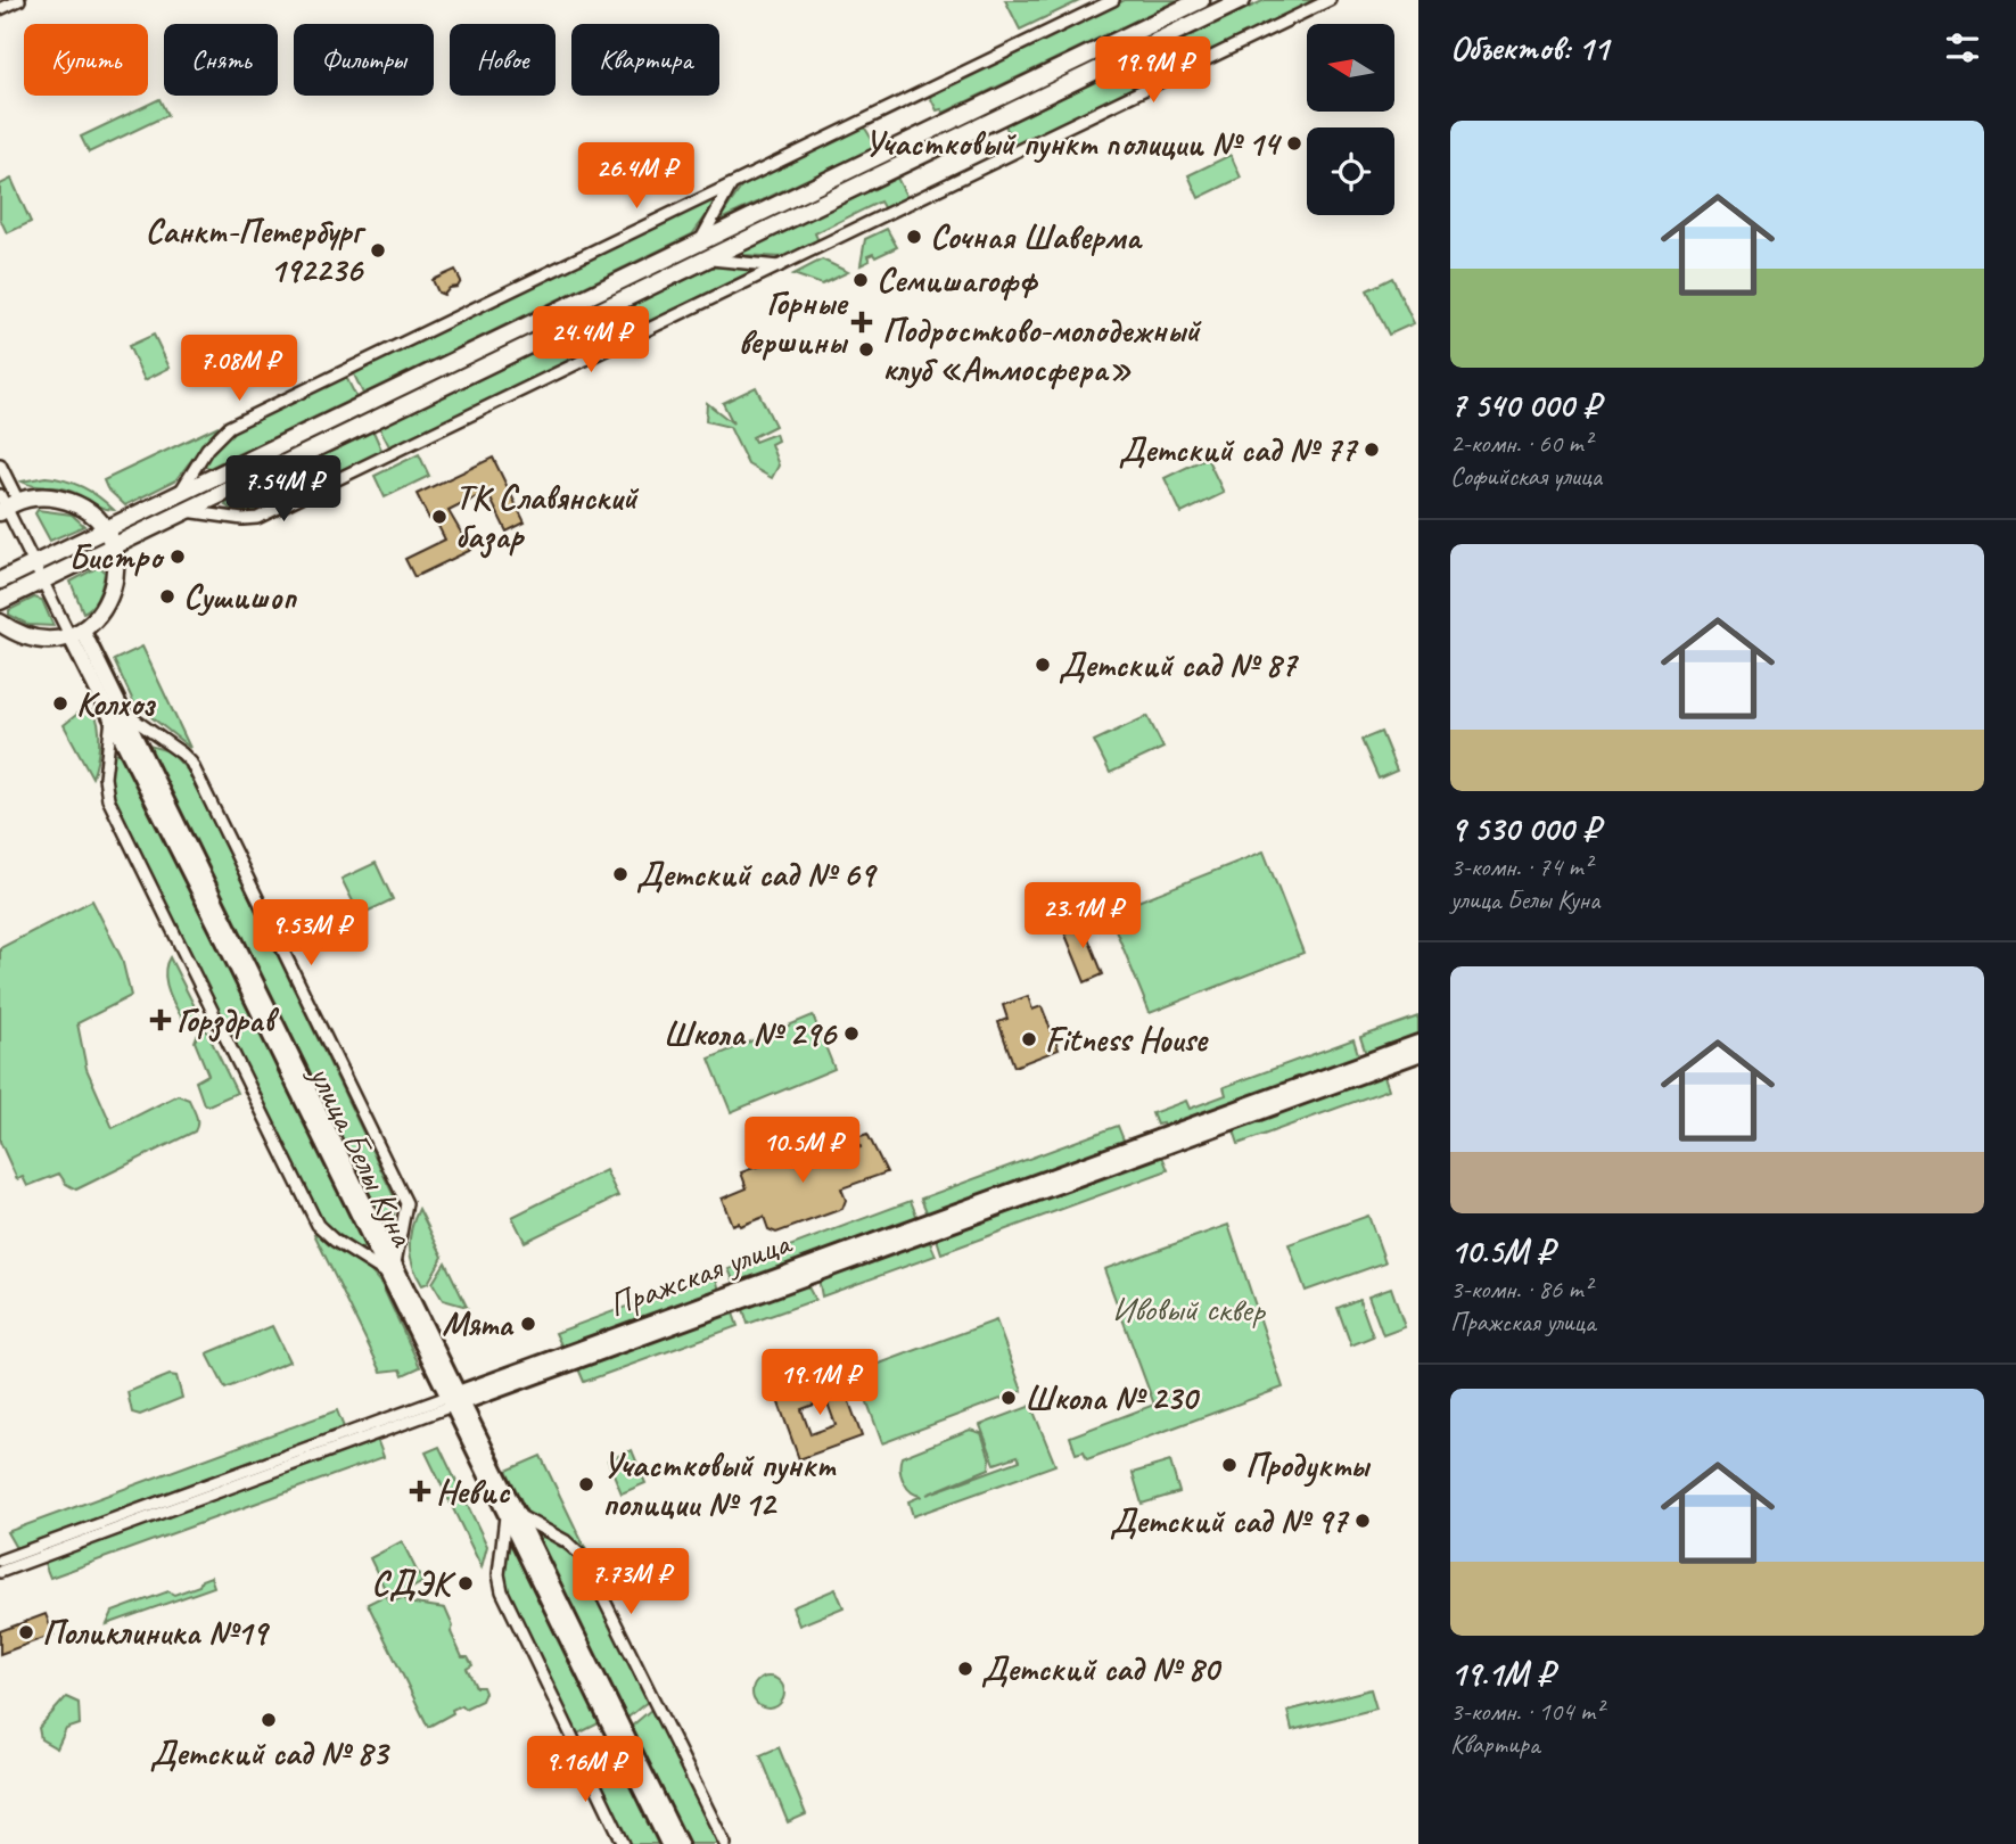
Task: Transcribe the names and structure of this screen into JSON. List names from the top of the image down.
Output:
{
  "streets": {
    "street": ["улица Белы Куна", "Пражская улица"]
  },
  "crossings": [
    ["улица Белы Куна", "Пражская улица"]
  ],
  "parks": ["Ивовый сквер"],
  "places": {
    "other": [
      "Участковый пункт полиции № 14",
      "Сочная Шаверма",
      "Санкт-Петербург 192236",
      "Семишагофф",
      "Подростково-молодежный клуб «Атмосфера»",
      "Детский сад № 77",
      "ТК Славянский базар",
      "Бистро",
      "Сушишоп",
      "Детский сад № 87",
      "Колхоз",
      "Детский сад № 69",
      "Школа № 296",
      "Fitness House",
      "Мята",
      "Школа № 230",
      "Продукты",
      "Участковый пункт полиции № 12",
      "Детский сад № 97",
      "СДЭК",
      "Поликлиника №19",
      "Детский сад № 80",
      "Детский сад № 83"
    ],
    "health": ["Горные вершины", "Горздрав", "Невис"]
  },
  "north": "left",
  "page": {
    "heading": "Объектов: 11",
    "chip": [
      "Купить",
      "Снять",
      "Фильтры",
      "Новое",
      "Квартира"
    ],
    "price": [
      "19.9M ₽",
      "26.4M ₽",
      "24.4M ₽",
      "7.08M ₽",
      "7.54M ₽",
      "23.1M ₽",
      "9.53M ₽",
      "10.5M ₽",
      "19.1M ₽",
      "7.73M ₽",
      "9.16M ₽"
    ],
    "list": [
      {
        "name": "7 540 000 ₽",
        "note": "2-комн. · 60 m² · Софийская улица"
      },
      {
        "name": "9 530 000 ₽",
        "note": "3-комн. · 74 m² · улица Белы Куна"
      },
      {
        "name": "10.5M ₽",
        "note": "3-комн. · 86 m² · Пражская улица"
      },
      {
        "name": "19.1M ₽",
        "note": "3-комн. · 104 m² · Квартира"
      }
    ]
  }
}
